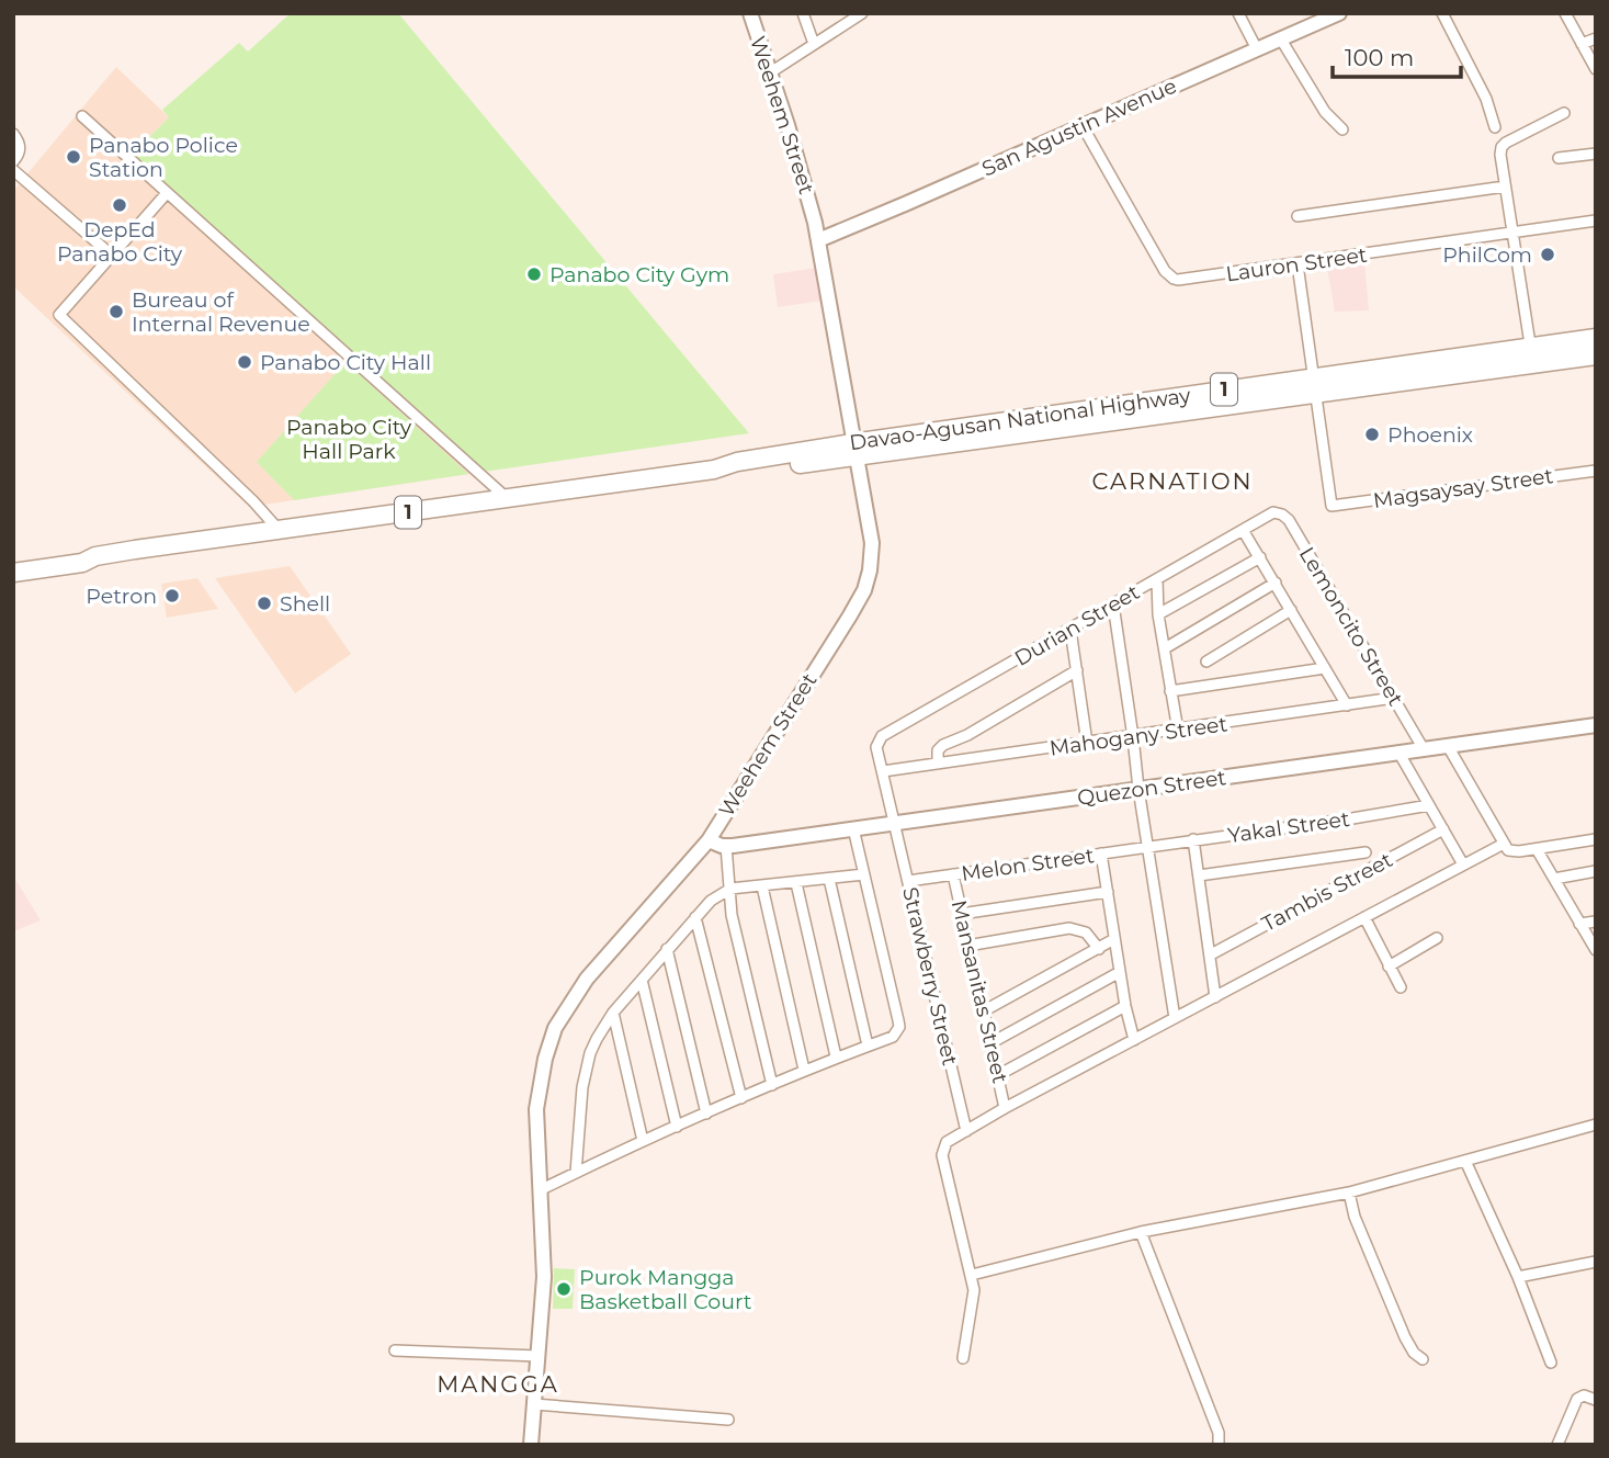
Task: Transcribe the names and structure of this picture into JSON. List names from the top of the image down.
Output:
{
  "streets": {
    "highway": ["1", "Davao-Agusan National Highway"],
    "street": [
      "Weehem Street",
      "San Agustin Avenue",
      "Lauron Street",
      "Magsaysay Street",
      "Durian Street",
      "Lemoncito Street",
      "Mahogany Street",
      "Quezon Street",
      "Yakal Street",
      "Melon Street",
      "Tambis Street",
      "Strawberry Street",
      "Mansanitas Street"
    ]
  },
  "crossings": [
    ["Weehem Street", "San Agustin Avenue"],
    ["Weehem Street", "Davao-Agusan National Highway"],
    ["Weehem Street", "Quezon Street"],
    ["San Agustin Avenue", "Lauron Street"],
    ["Davao-Agusan National Highway", "Magsaysay Street"],
    ["Durian Street", "Lemoncito Street"],
    ["Durian Street", "Strawberry Street"],
    ["Lemoncito Street", "Mahogany Street"],
    ["Lemoncito Street", "Quezon Street"],
    ["Mahogany Street", "Strawberry Street"],
    ["Quezon Street", "Strawberry Street"],
    ["Yakal Street", "Melon Street"],
    ["Melon Street", "Strawberry Street"],
    ["Melon Street", "Mansanitas Street"]
  ],
  "districts": ["CARNATION", "MANGGA"],
  "parks": ["Panabo City Hall Park"],
  "places": [
    "Panabo Police Station",
    "DepEd Panabo City",
    "PhilCom",
    "Panabo City Gym",
    "Bureau of Internal Revenue",
    "Panabo City Hall",
    "Phoenix",
    "Petron",
    "Shell",
    "Purok Mangga Basketball Court"
  ],
  "scale_bar": "100 m"
}
